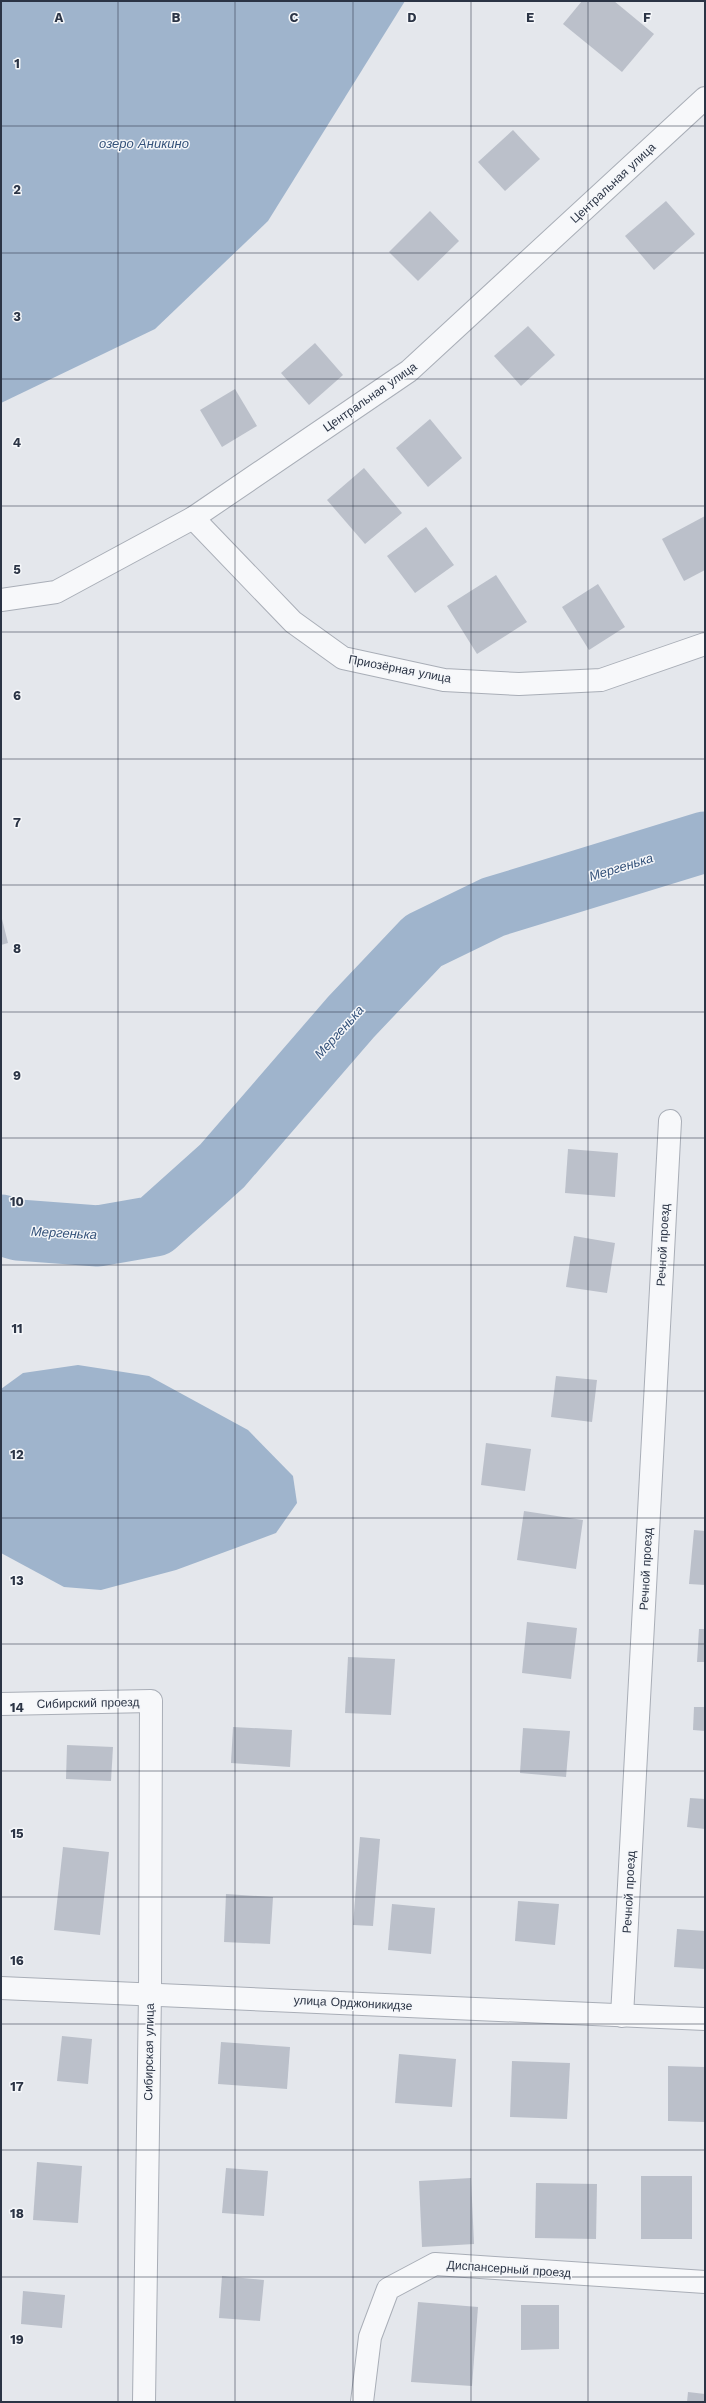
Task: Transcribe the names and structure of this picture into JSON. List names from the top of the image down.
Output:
{
  "streets": {
    "street": [
      "Центральная улица",
      "Приозёрная улица",
      "Речной проезд",
      "Сибирский проезд",
      "улица Орджоникидзе",
      "Сибирская улица",
      "Диспансерный проезд"
    ]
  },
  "crossings": [
    ["Центральная улица", "Приозёрная улица"],
    ["Речной проезд", "улица Орджоникидзе"],
    ["Сибирский проезд", "Сибирская улица"],
    ["улица Орджоникидзе", "Сибирская улица"]
  ],
  "water": ["озеро Аникино", "Мергенька"],
  "grid": {
    "columns": [
      "A",
      "B",
      "C",
      "D",
      "E",
      "F"
    ],
    "rows": [
      "1",
      "2",
      "3",
      "4",
      "5",
      "6",
      "7",
      "8",
      "9",
      "10",
      "11",
      "12",
      "13",
      "14",
      "15",
      "16",
      "17",
      "18",
      "19"
    ]
  }
}
